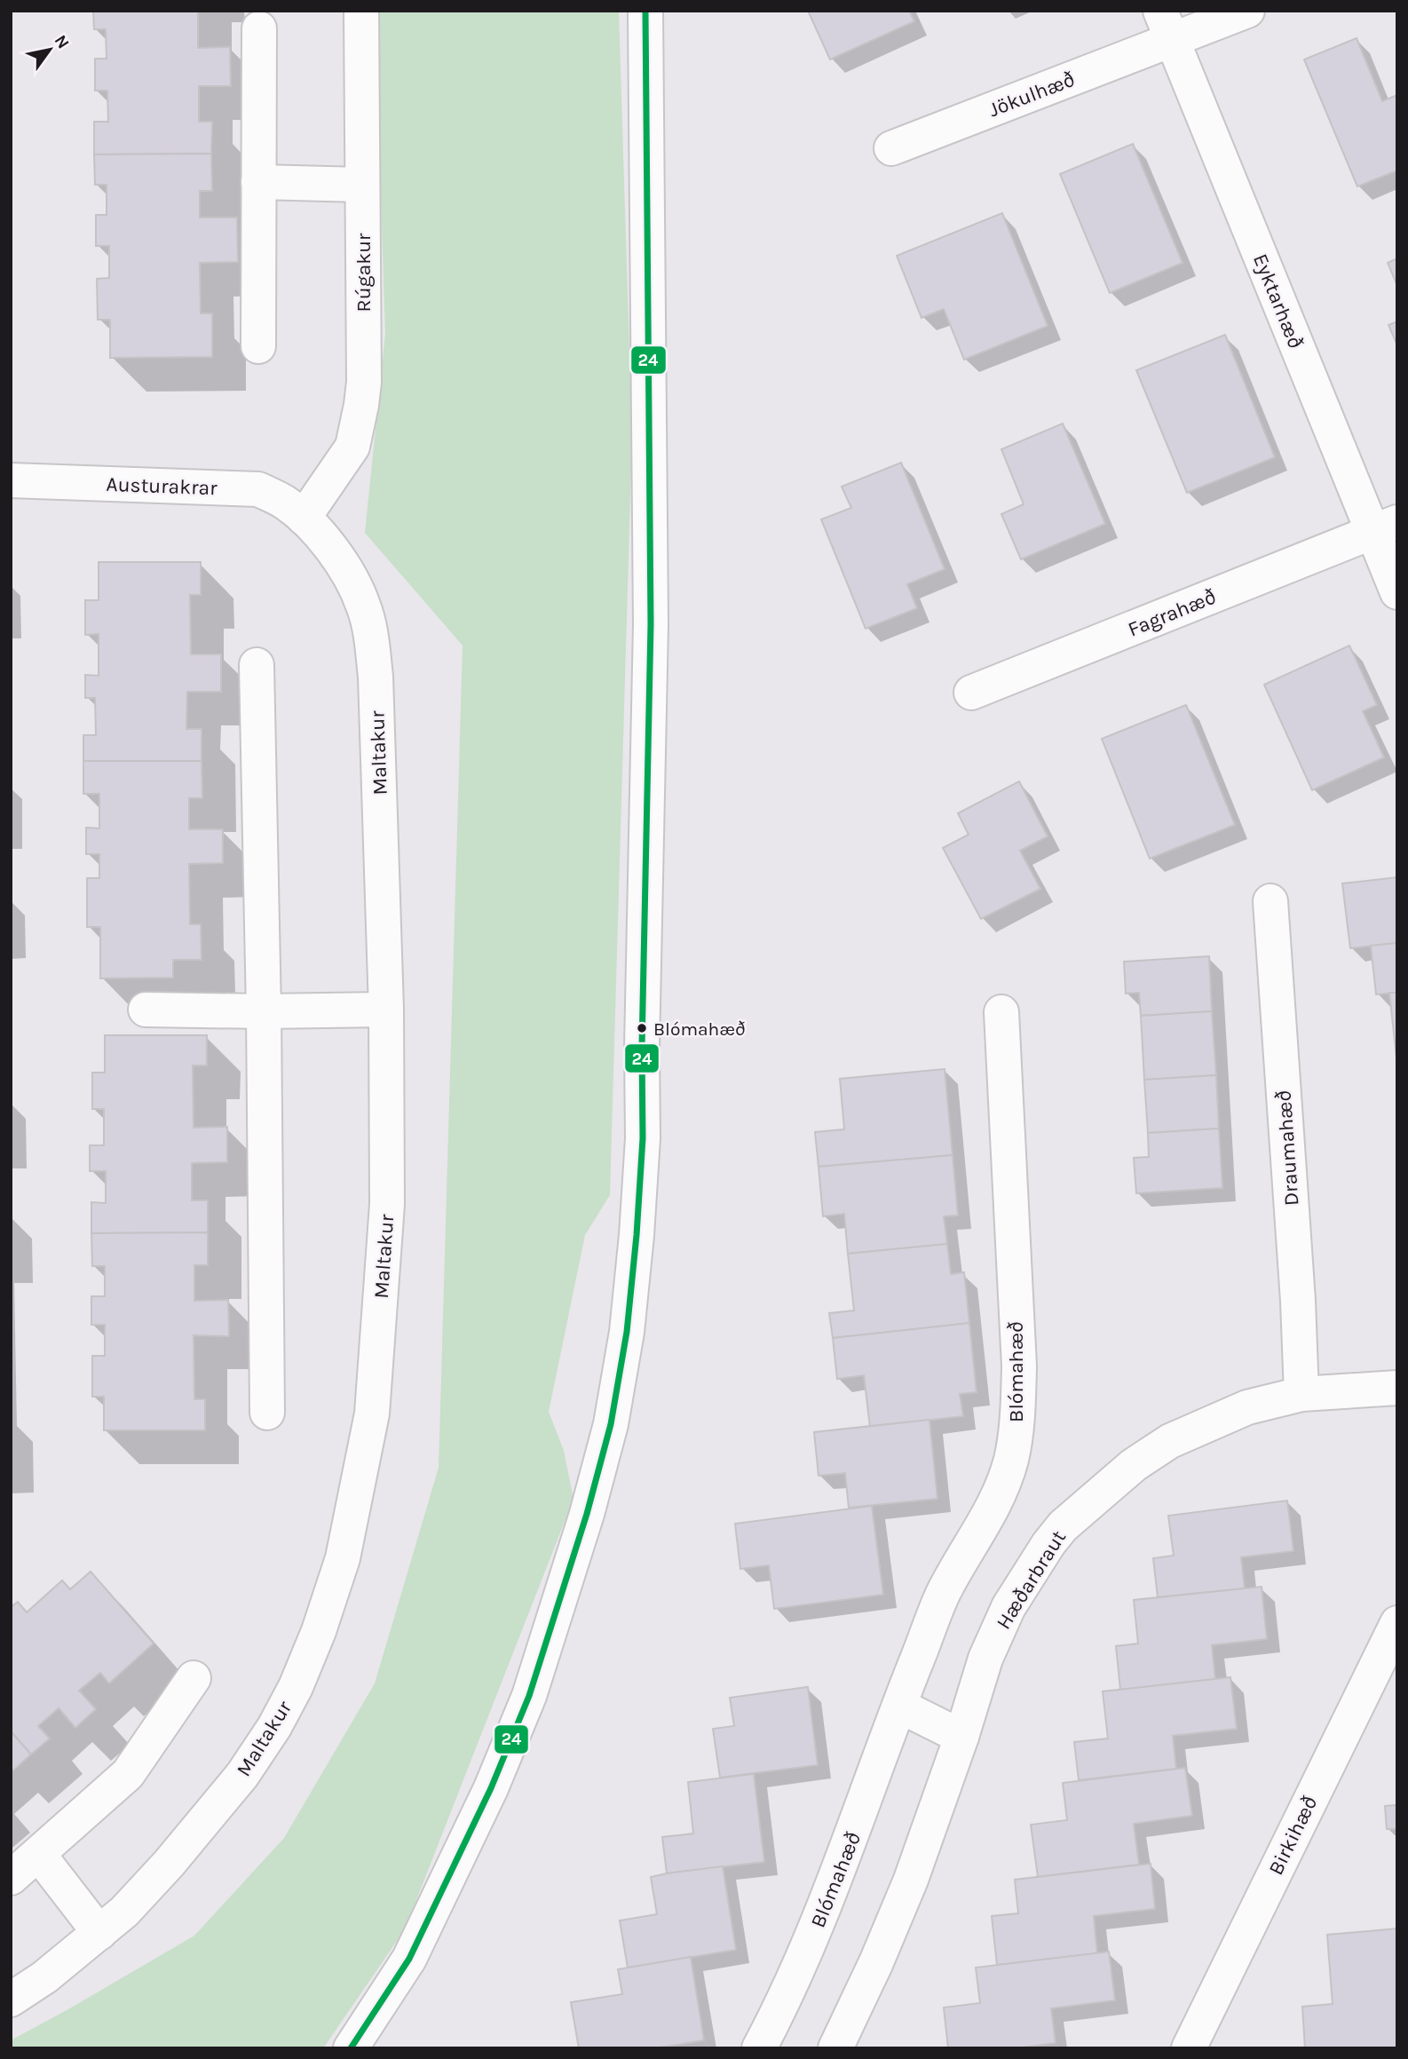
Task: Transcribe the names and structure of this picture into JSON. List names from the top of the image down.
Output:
{
  "streets": {
    "street": [
      "Jökulhæð",
      "Rúgakur",
      "Eyktarhæð",
      "Austurakrar",
      "Fagrahæð",
      "Maltakur",
      "Draumahæð",
      "Blómahæð",
      "Hæðarbraut",
      "Birkihæð"
    ]
  },
  "crossings": [
    ["Jökulhæð", "Eyktarhæð"],
    ["Rúgakur", "Austurakrar"],
    ["Rúgakur", "Maltakur"],
    ["Eyktarhæð", "Fagrahæð"],
    ["Austurakrar", "Maltakur"],
    ["Draumahæð", "Hæðarbraut"]
  ],
  "places": ["Blómahæð"],
  "lines": ["transit line 24"],
  "north": "top right"
}
